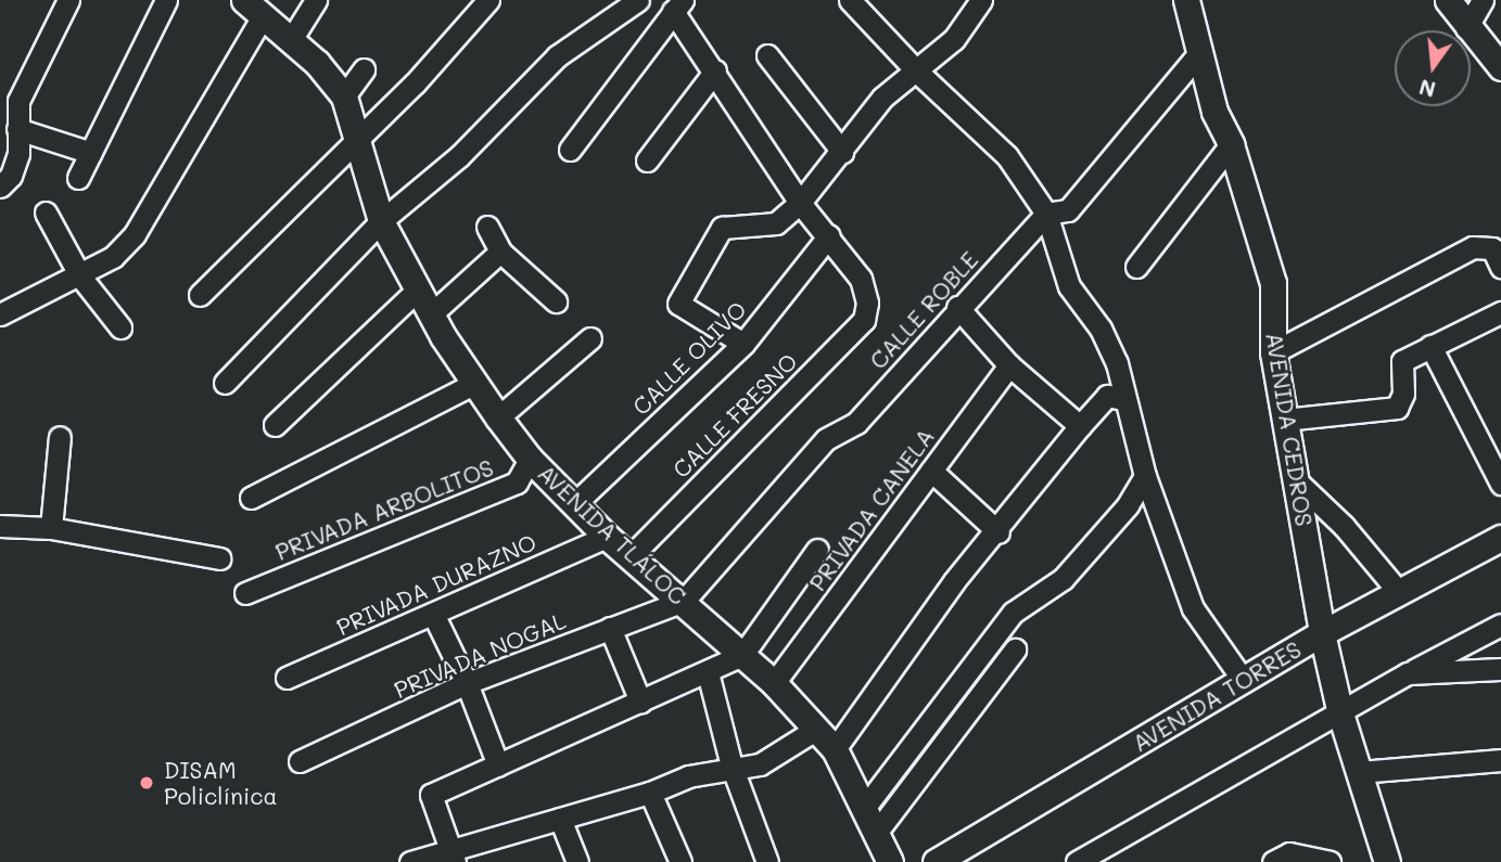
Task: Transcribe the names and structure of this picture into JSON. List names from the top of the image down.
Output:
{
  "streets": {
    "main road": ["AVENIDA CEDROS", "AVENIDA TLÁLOC", "AVENIDA TORRES"],
    "street": [
      "CALLE ROBLE",
      "CALLE OLIVO",
      "CALLE FRESNO",
      "PRIVADA ARBOLITOS",
      "PRIVADA CANELA",
      "PRIVADA DURAZNO",
      "PRIVADA NOGAL"
    ]
  },
  "crossings": [
    ["CALLE ROBLE", "AVENIDA CEDROS"],
    ["CALLE ROBLE", "AVENIDA TLÁLOC"],
    ["CALLE ROBLE", "PRIVADA NOGAL"],
    ["CALLE OLIVO", "CALLE FRESNO"],
    ["CALLE OLIVO", "AVENIDA TLÁLOC"],
    ["CALLE FRESNO", "AVENIDA TLÁLOC"],
    ["AVENIDA CEDROS", "AVENIDA TORRES"],
    ["PRIVADA ARBOLITOS", "AVENIDA TLÁLOC"],
    ["PRIVADA CANELA", "AVENIDA TLÁLOC"],
    ["AVENIDA TLÁLOC", "PRIVADA DURAZNO"],
    ["AVENIDA TLÁLOC", "PRIVADA NOGAL"]
  ],
  "places": ["DISAM Policlínica"],
  "north": "bottom"
}
